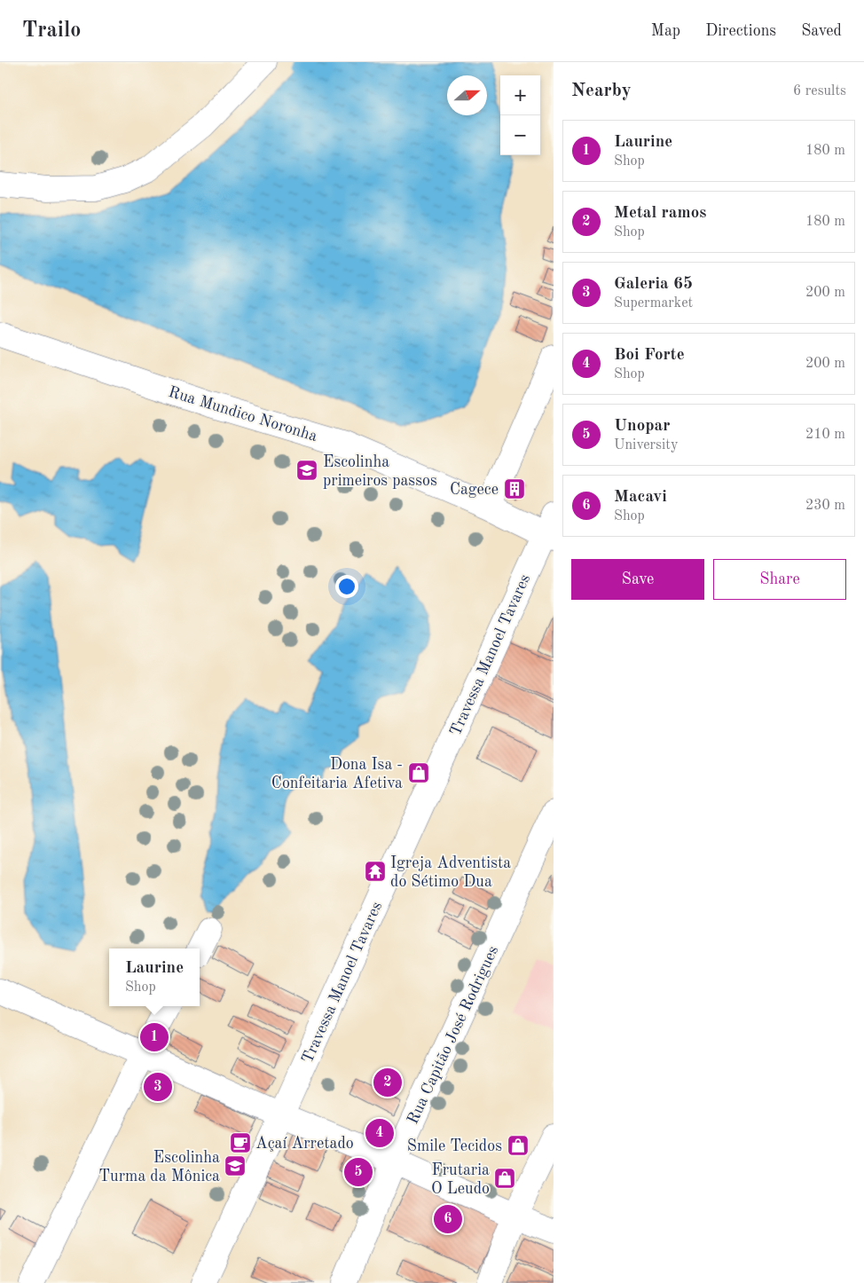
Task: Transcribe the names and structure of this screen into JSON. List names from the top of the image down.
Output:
{
  "streets": {
    "street": ["Rua Mundico Noronha", "Travessa Manoel Tavares", "Rua Capitão José Rodrigues"]
  },
  "crossings": [
    ["Rua Mundico Noronha", "Travessa Manoel Tavares"]
  ],
  "places": {
    "school or university": ["Escolinha primeiros passos", "Escolinha Turma da Mônica"],
    "building": ["Cagece"],
    "shop": ["Dona Isa - Confeitaria Afetiva", "Smile Tecidos", "Frutaria O Leudo"],
    "temple": ["Igreja Adventista do Sétimo Dua"],
    "cafe": ["Açaí Arretado"]
  },
  "north": "right",
  "page": {
    "header": "Trailo",
    "nav": ["Map", "Directions", "Saved"],
    "heading": ["Nearby", "6 results"],
    "map_buttons": ["+", "−"],
    "list": [
      {
        "mark": "1",
        "name": "Laurine",
        "note": "Shop",
        "value": "180 m"
      },
      {
        "mark": "2",
        "name": "Metal ramos",
        "note": "Shop",
        "value": "180 m"
      },
      {
        "mark": "3",
        "name": "Galeria 65",
        "note": "Supermarket",
        "value": "200 m"
      },
      {
        "mark": "4",
        "name": "Boi Forte",
        "note": "Shop",
        "value": "200 m"
      },
      {
        "mark": "5",
        "name": "Unopar",
        "note": "University",
        "value": "210 m"
      },
      {
        "mark": "6",
        "name": "Macavi",
        "note": "Shop",
        "value": "230 m"
      }
    ],
    "buttons": ["Save", "Share"],
    "popup": ["Laurine", "Shop"],
    "pins": [
      "1",
      "2",
      "3",
      "4",
      "5",
      "6"
    ]
  }
}
